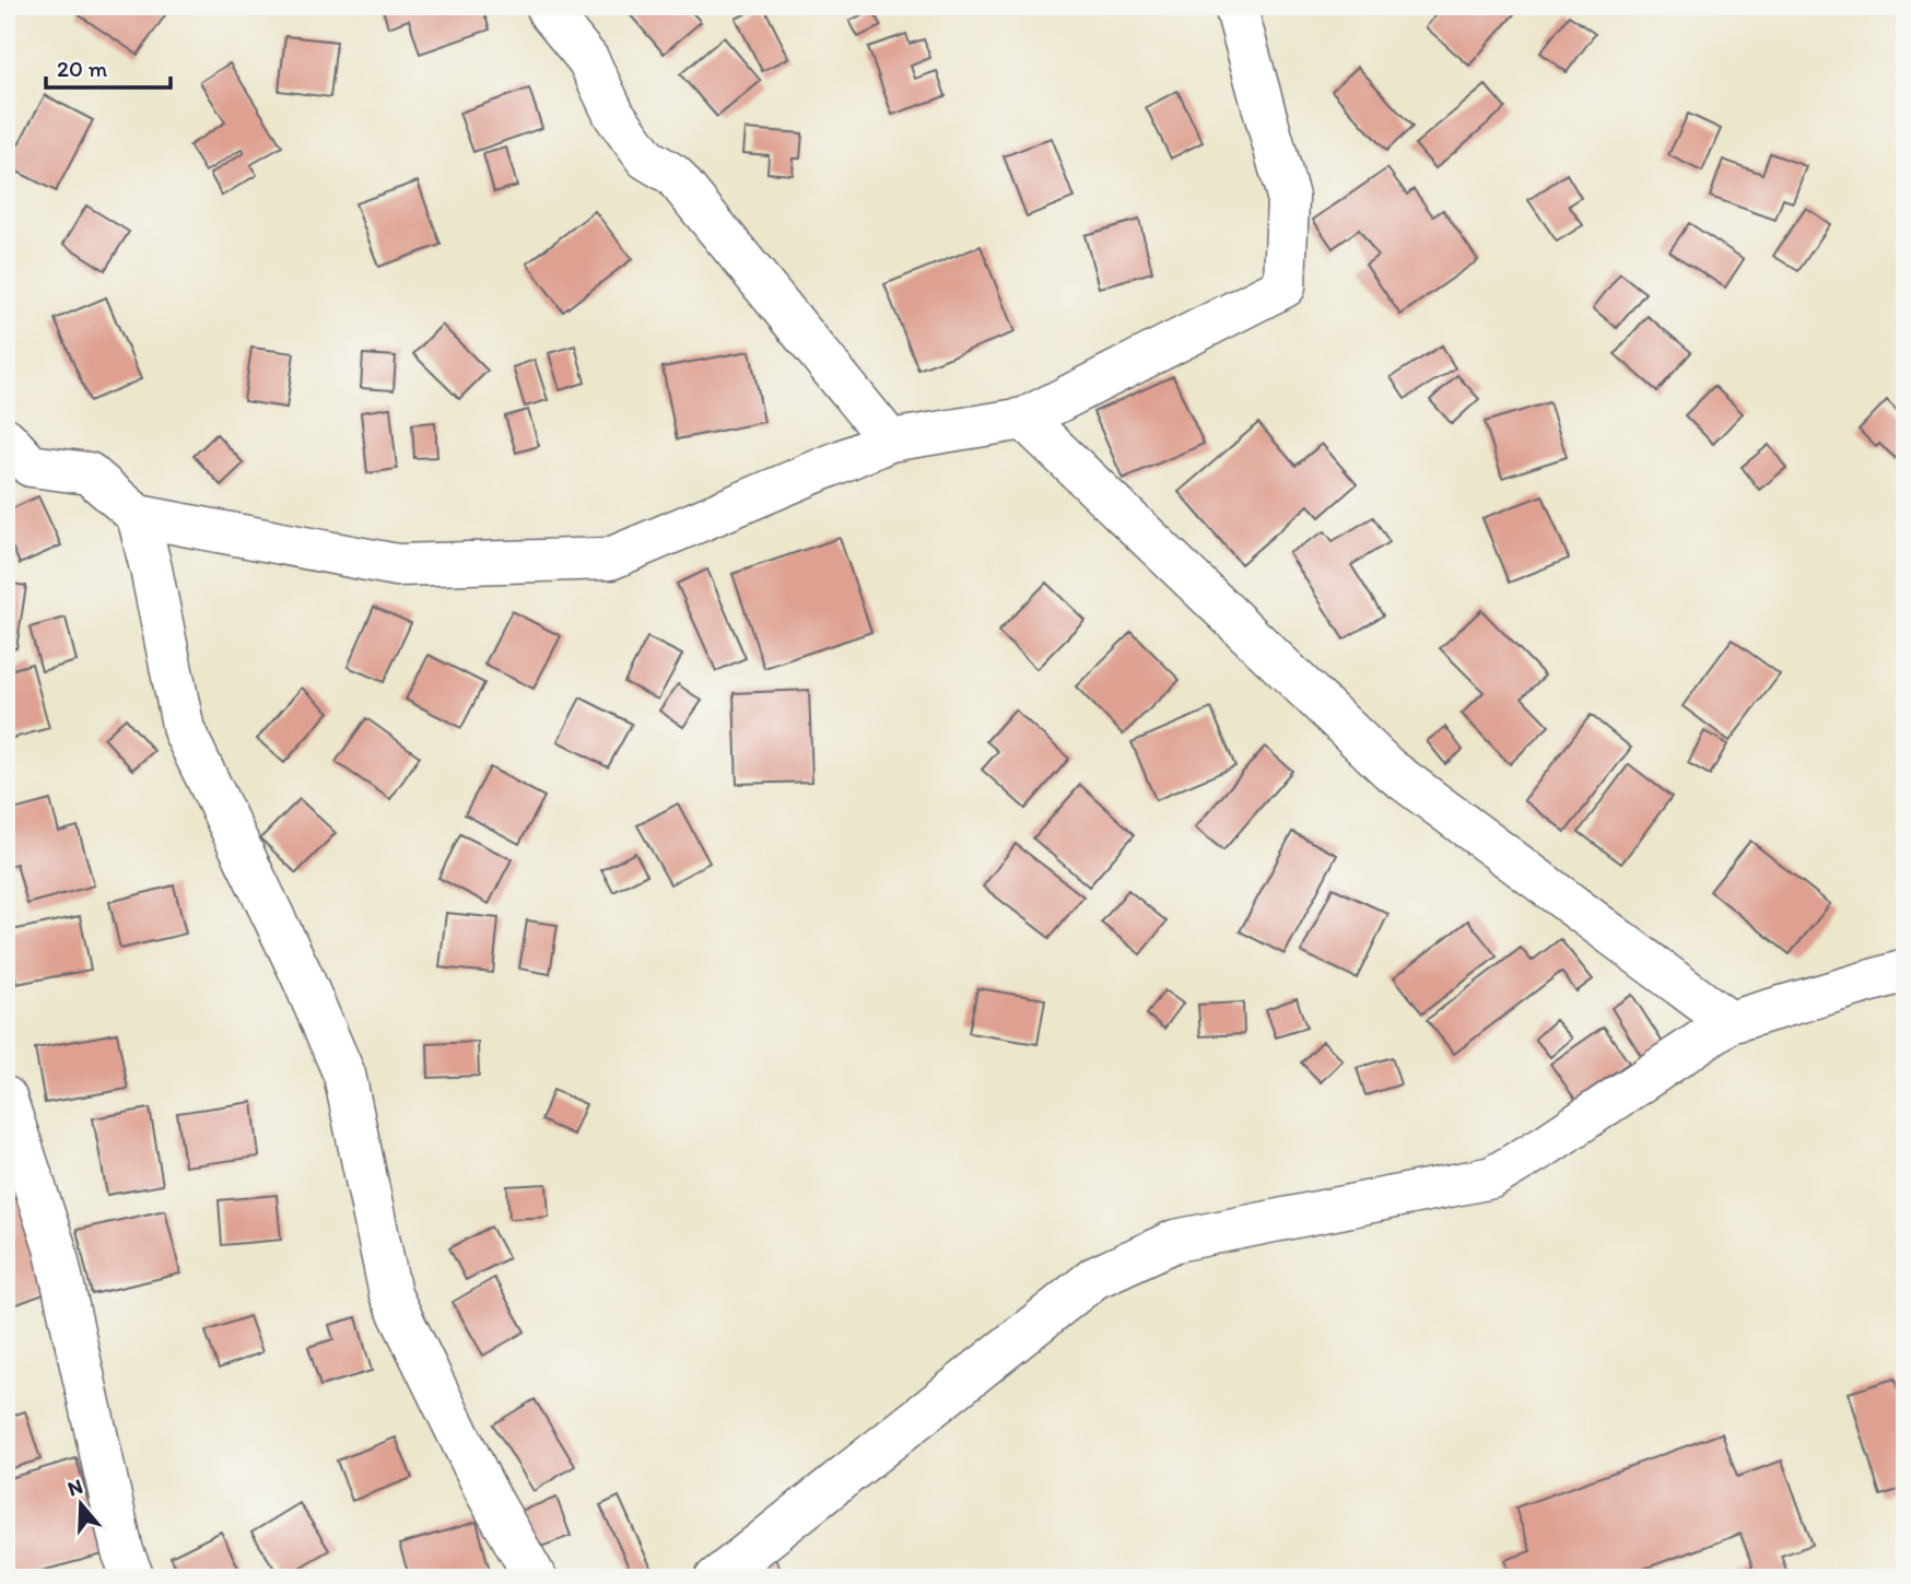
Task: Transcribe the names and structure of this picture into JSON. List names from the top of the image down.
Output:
{
  "scale_bar": "20 m",
  "north": "top"
}
